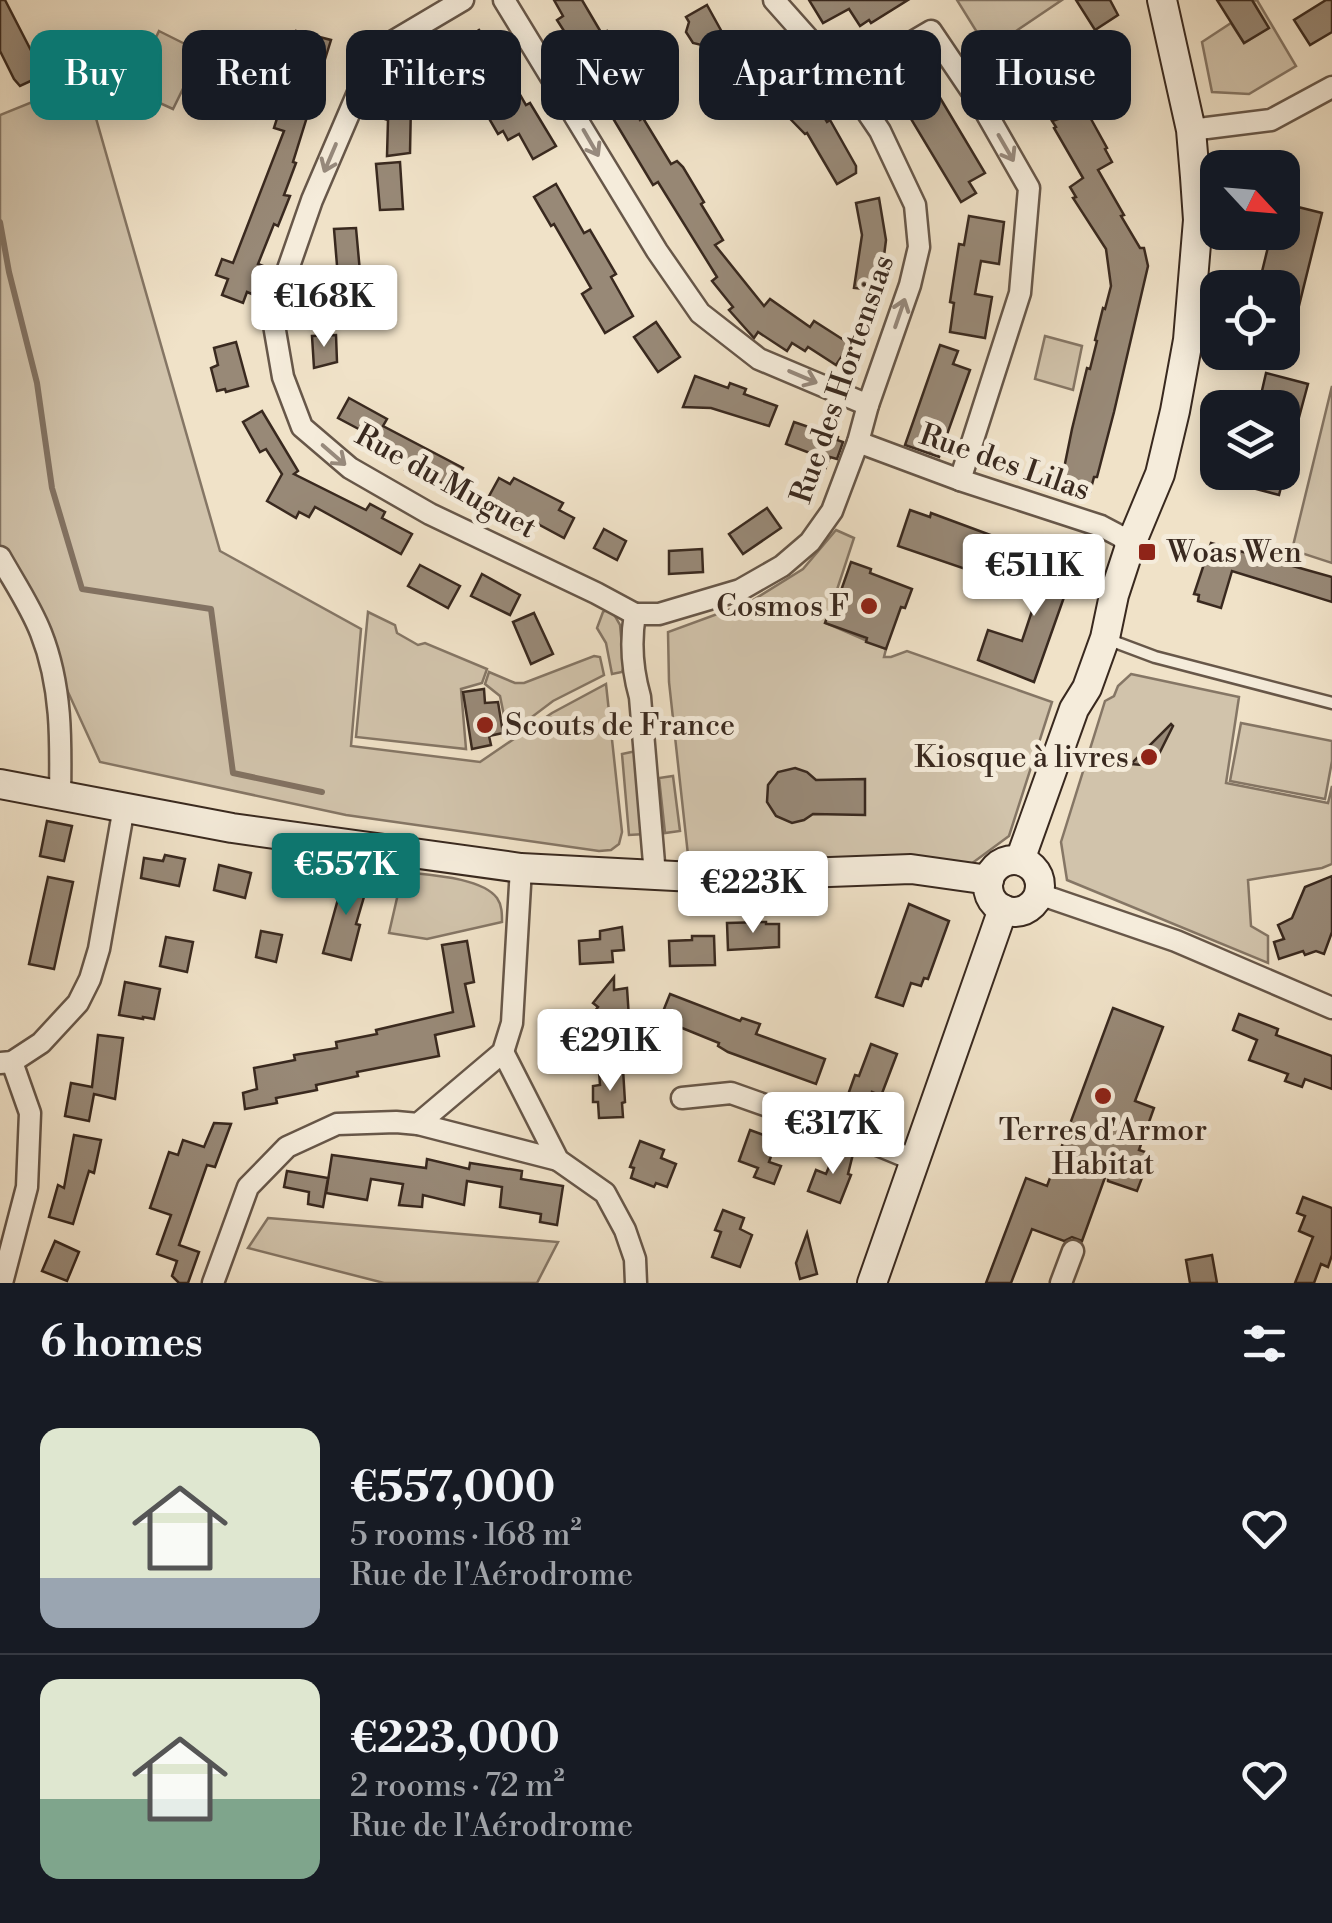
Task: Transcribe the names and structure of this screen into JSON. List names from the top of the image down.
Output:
{
  "streets": {
    "street": ["Rue des Hortensias", "Rue des Lilas", "Rue du Muguet"]
  },
  "crossings": [
    ["Rue des Hortensias", "Rue des Lilas"],
    ["Rue des Hortensias", "Rue du Muguet"]
  ],
  "places": {
    "transit": ["Woas Wen"],
    "other": [
      "Cosmos F",
      "Scouts de France",
      "Kiosque à livres",
      "Terres d'Armor Habitat"
    ]
  },
  "north": "bottom right",
  "page": {
    "chip": [
      "Buy",
      "Rent",
      "Filters",
      "New",
      "Apartment",
      "House"
    ],
    "price": [
      "€168K",
      "€511K",
      "€557K",
      "€223K",
      "€291K",
      "€317K"
    ],
    "heading": "6 homes",
    "list": [
      {
        "name": "€557,000",
        "note": "5 rooms · 168 m² · Rue de l'Aérodrome"
      },
      {
        "name": "€223,000",
        "note": "2 rooms · 72 m² · Rue de l'Aérodrome"
      }
    ]
  }
}
